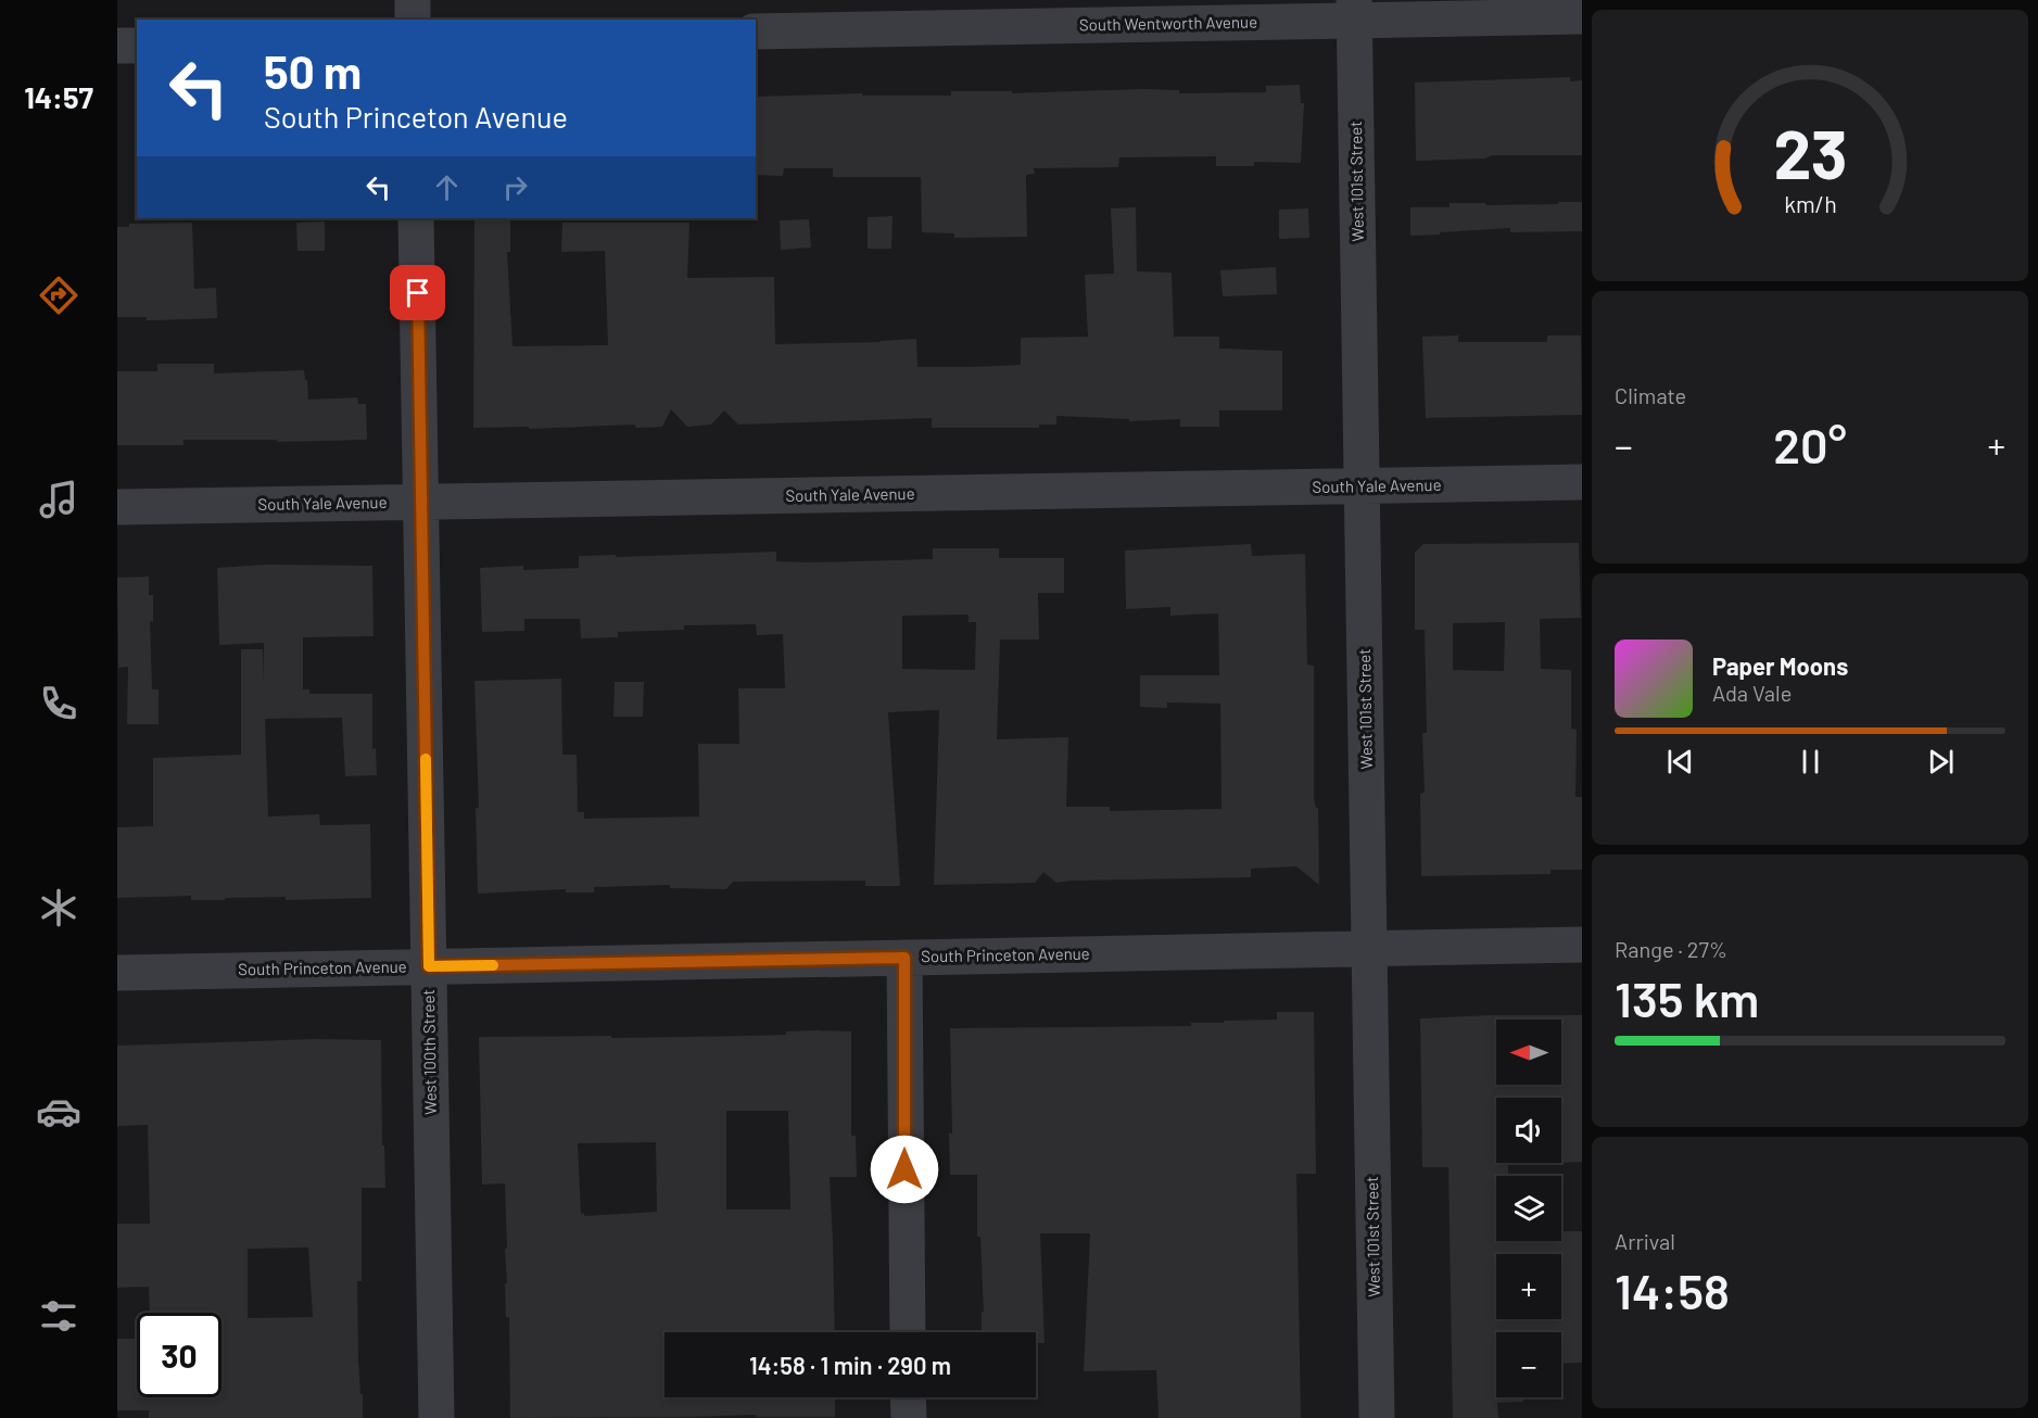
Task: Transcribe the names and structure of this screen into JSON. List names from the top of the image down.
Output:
{
  "streets": {
    "street": [
      "South Wentworth Avenue",
      "West 101st Street",
      "South Yale Avenue",
      "South Princeton Avenue",
      "West 100th Street"
    ]
  },
  "crossings": [
    ["South Wentworth Avenue", "West 101st Street"],
    ["West 101st Street", "South Yale Avenue"],
    ["West 101st Street", "South Princeton Avenue"],
    ["South Yale Avenue", "West 100th Street"],
    ["South Princeton Avenue", "West 100th Street"]
  ],
  "north": "left",
  "page": {
    "tabs": "14:57",
    "turn": ["50 m", "South Princeton Avenue"],
    "tile": [
      "Climate",
      ["Range · 27%", "135 km"],
      ["Arrival", "14:58"]
    ],
    "heat": ["−", "20°", "+"],
    "song": ["Paper Moons", "Ada Vale"],
    "map_buttons": ["+", "−"],
    "limit": "30",
    "trip": "14:58 · 1 min · 290 m",
    "gauge": ["23", "km/h"]
  }
}
